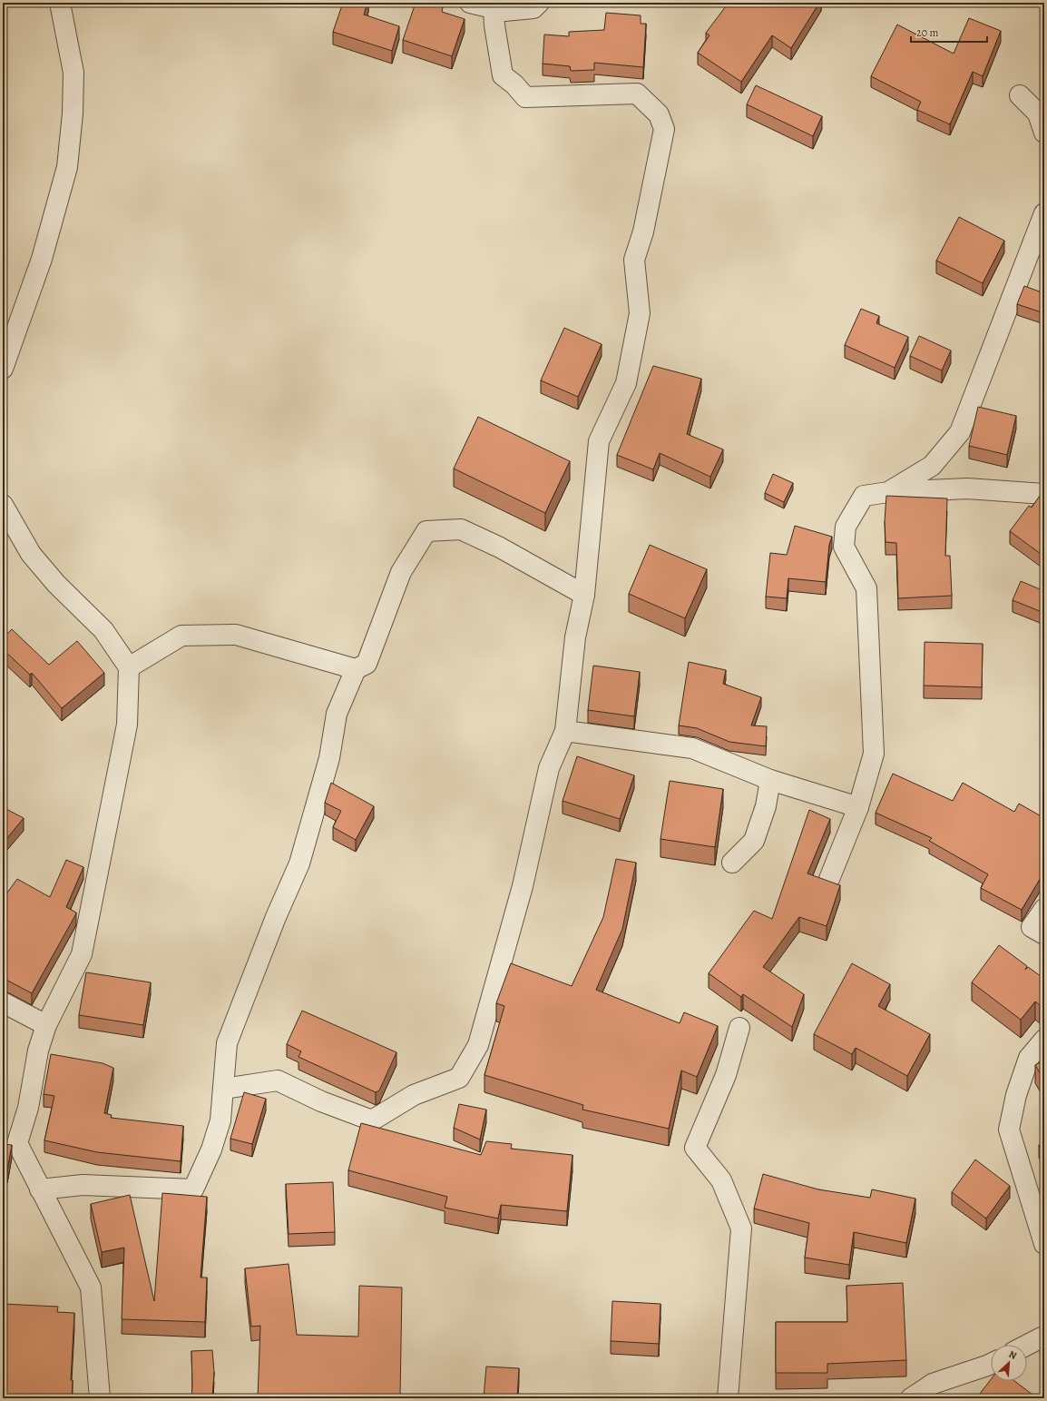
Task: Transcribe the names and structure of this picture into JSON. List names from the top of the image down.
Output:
{
  "scale_bar": "20 m",
  "north": "top right"
}
